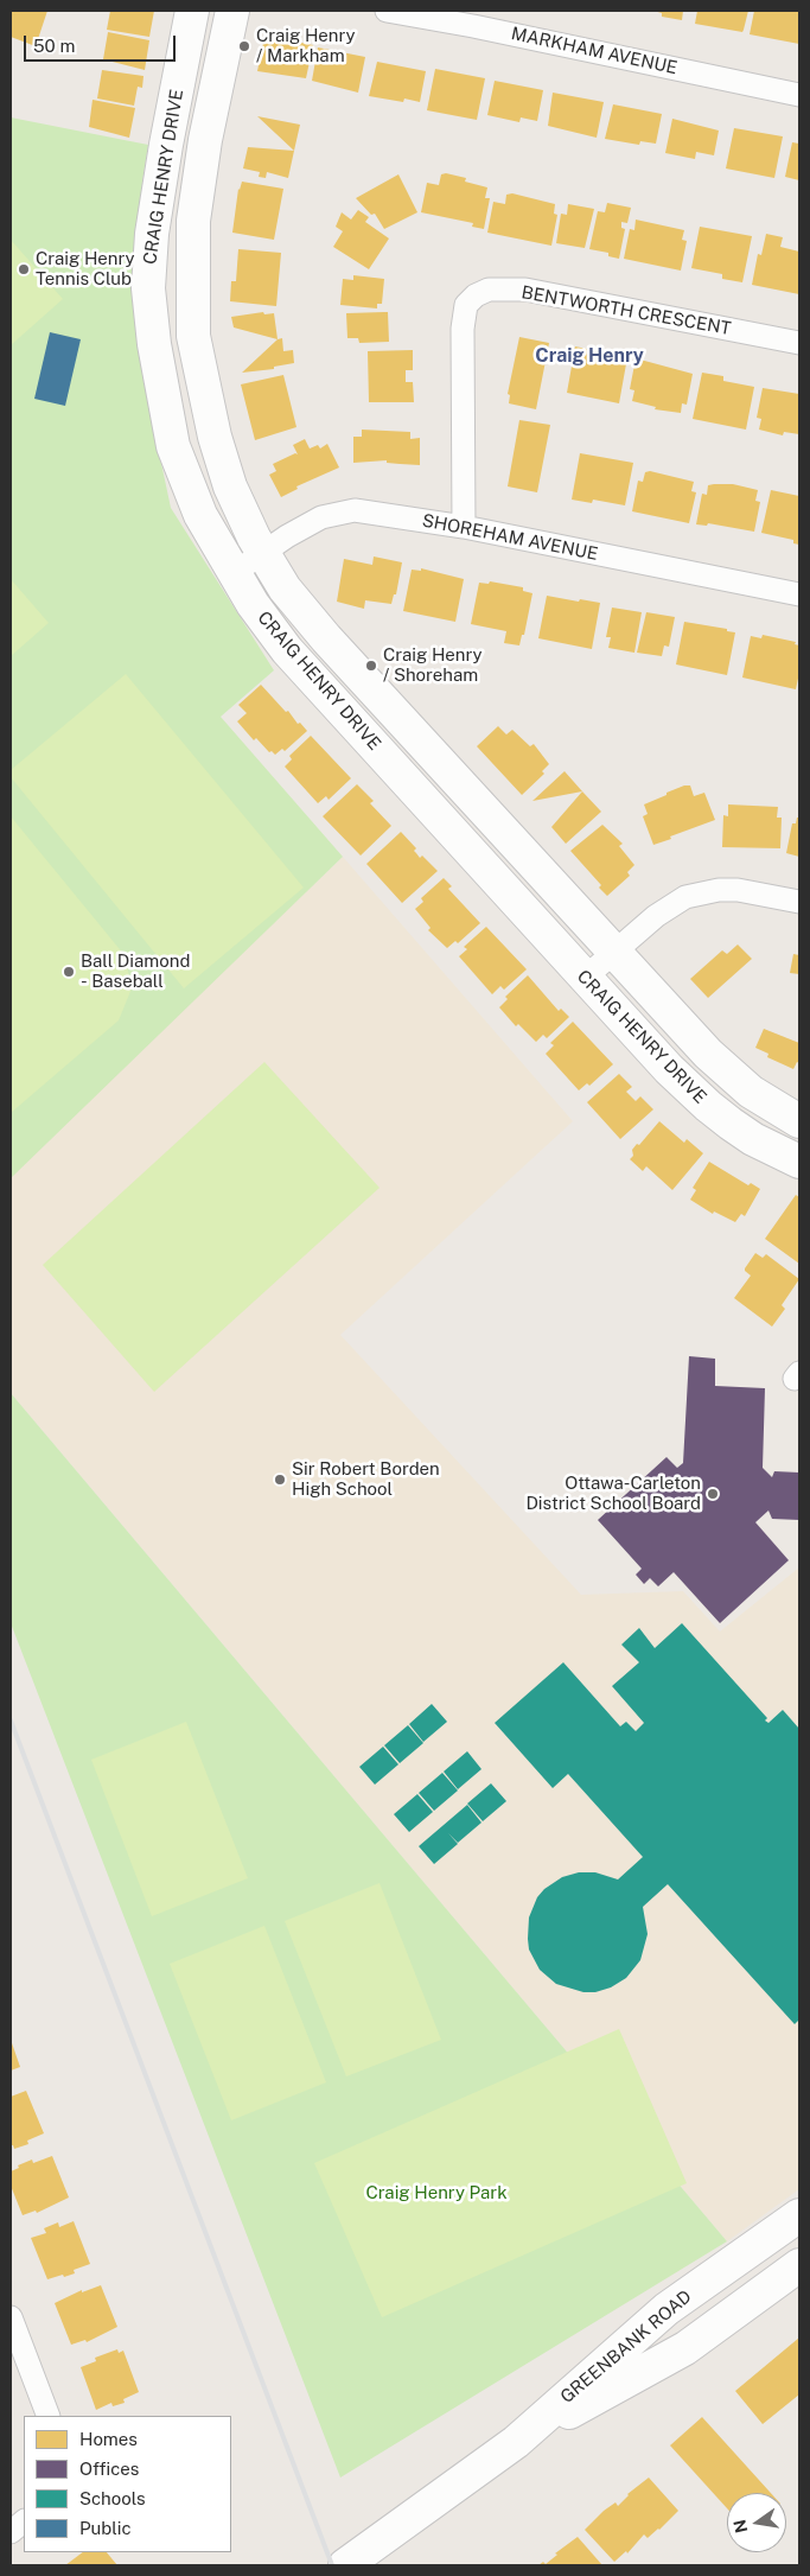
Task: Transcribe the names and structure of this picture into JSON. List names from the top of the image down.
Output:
{
  "streets": {
    "street": [
      "MARKHAM AVENUE",
      "CRAIG HENRY DRIVE",
      "BENTWORTH CRESCENT",
      "SHOREHAM AVENUE",
      "GREENBANK ROAD"
    ]
  },
  "crossings": [
    ["CRAIG HENRY DRIVE", "SHOREHAM AVENUE"],
    ["BENTWORTH CRESCENT", "SHOREHAM AVENUE"]
  ],
  "districts": ["Craig Henry"],
  "parks": ["Craig Henry Park"],
  "places": [
    "Craig Henry / Markham",
    "Craig Henry Tennis Club",
    "Craig Henry / Shoreham",
    "Ball Diamond - Baseball",
    "Sir Robert Borden High School",
    "Ottawa-Carleton District School Board"
  ],
  "legend": [
    "Homes",
    "Offices",
    "Schools",
    "Public"
  ],
  "scale_bar": "50 m",
  "north": "left"
}
